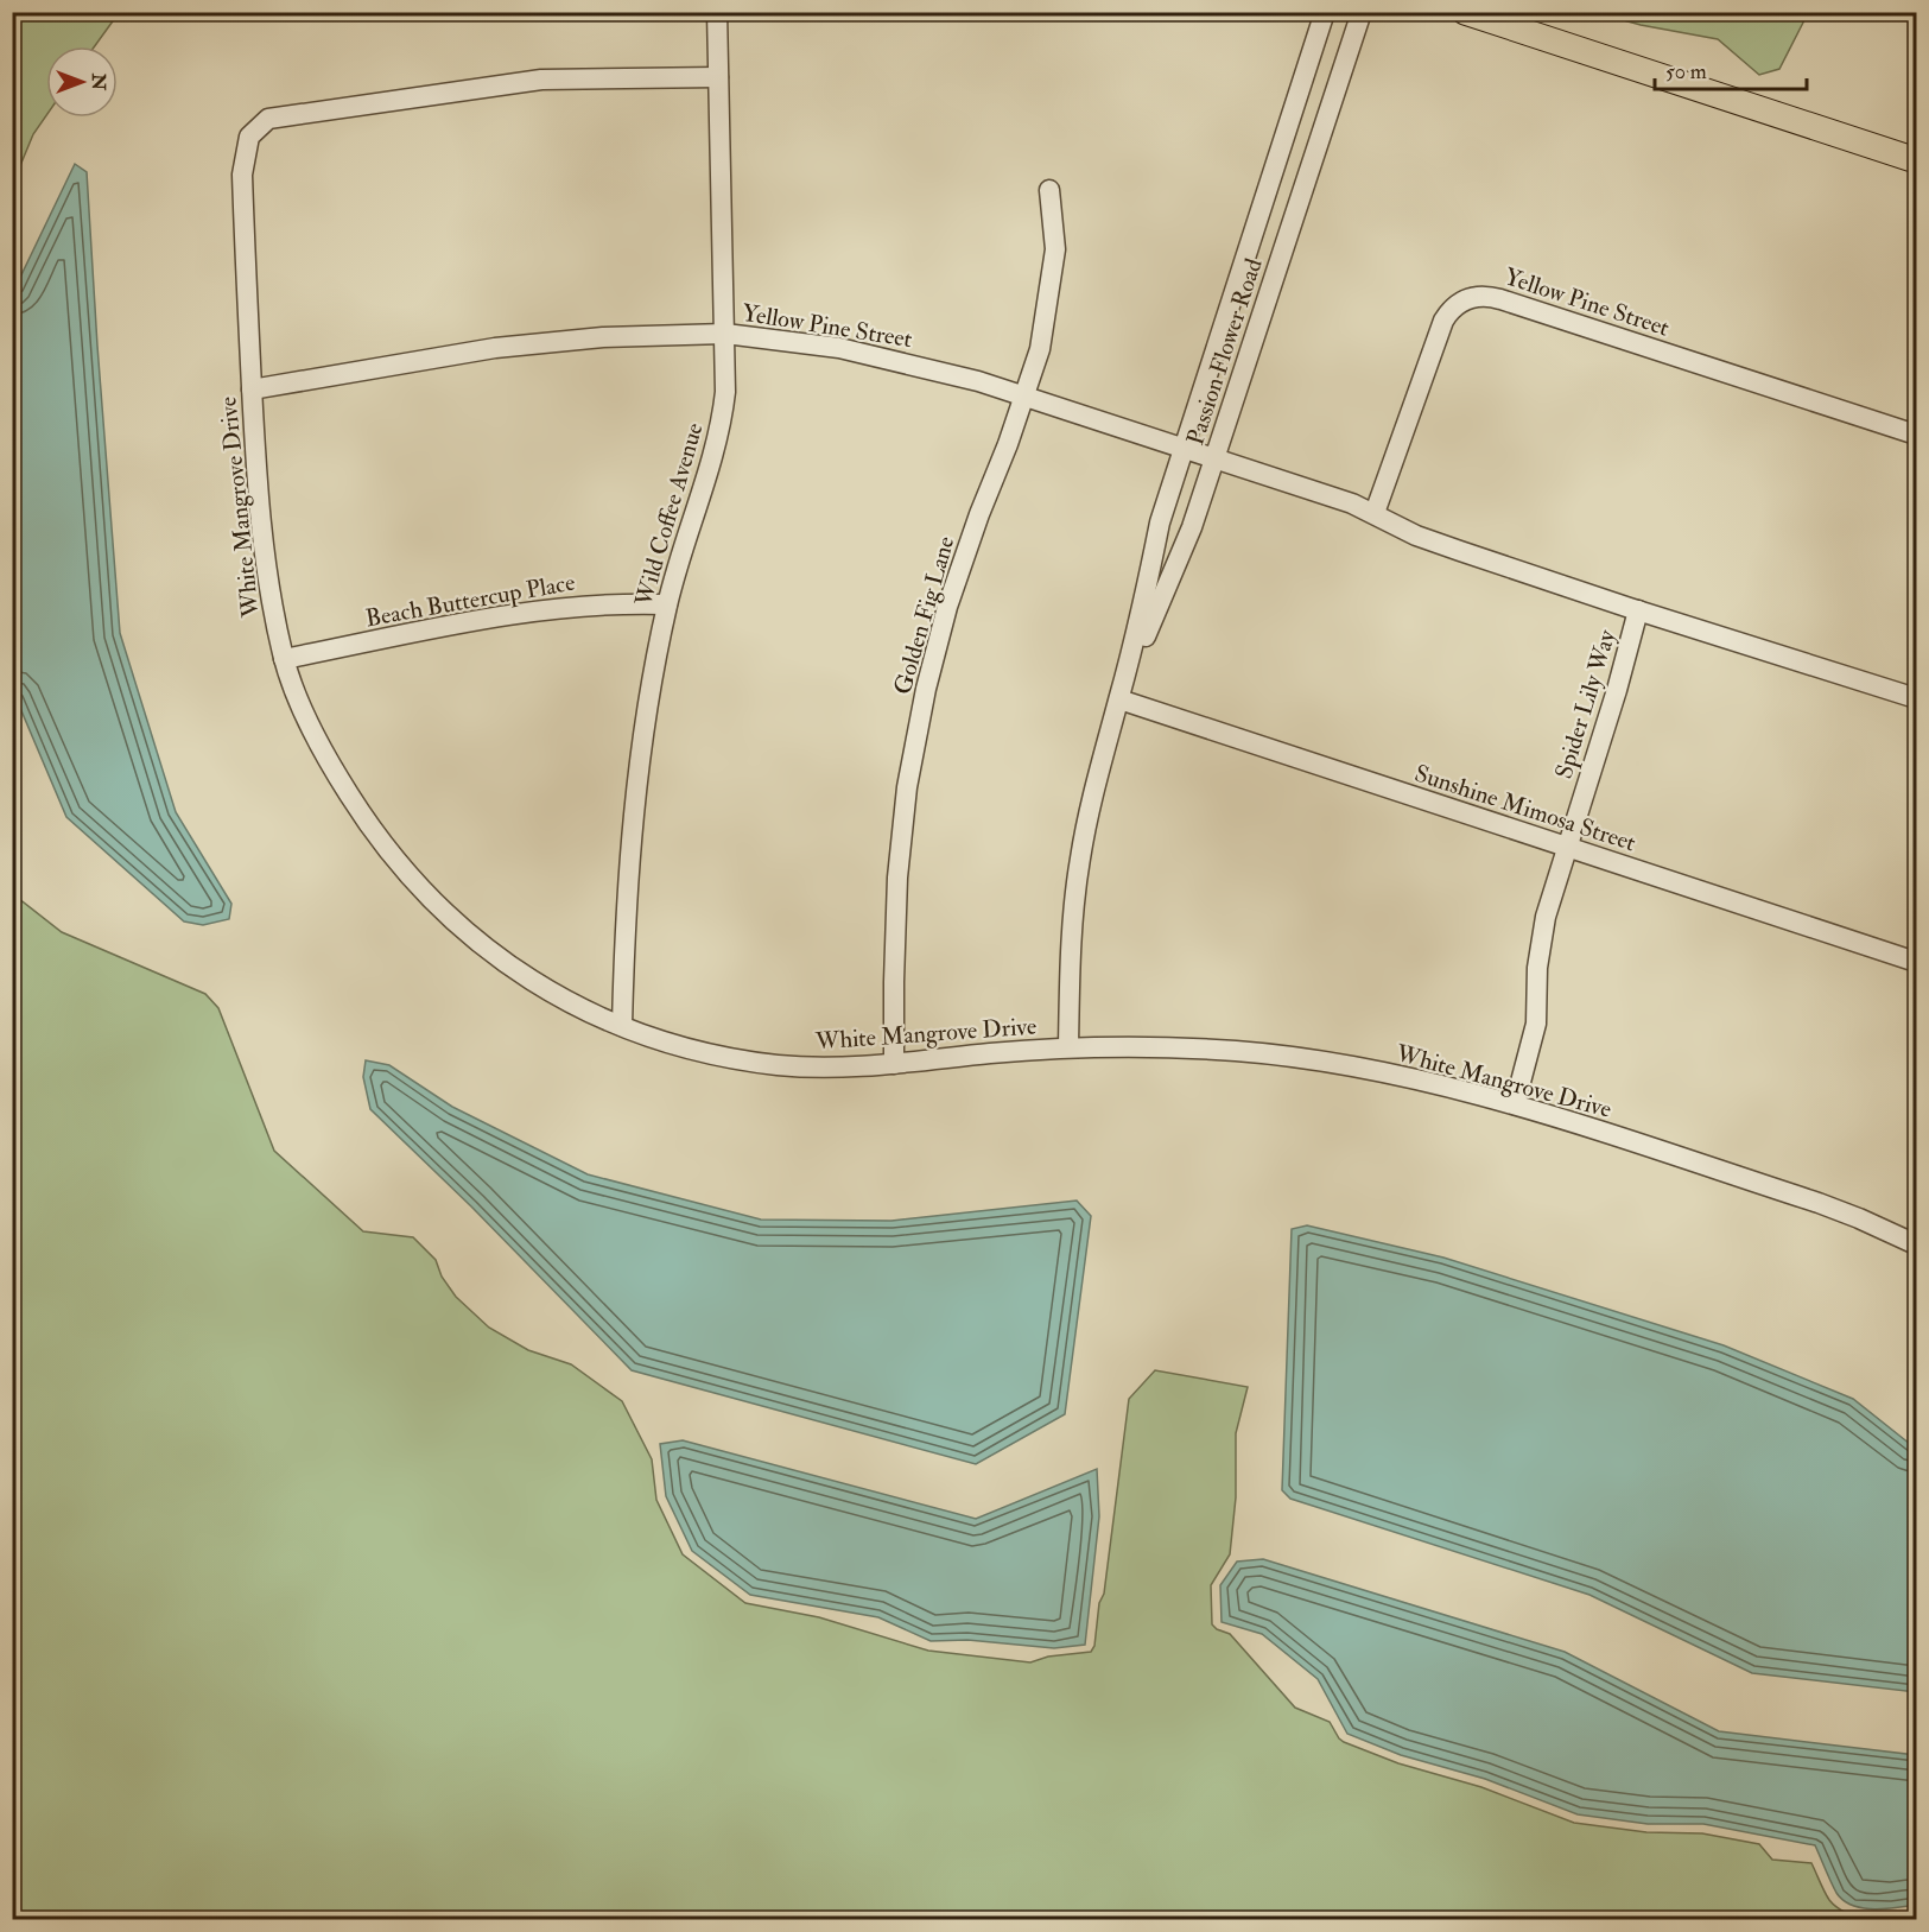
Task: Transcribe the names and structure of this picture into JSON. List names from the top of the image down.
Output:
{
  "streets": {
    "street": [
      "Yellow Pine Street",
      "Passion Flower Road",
      "White Mangrove Drive",
      "Wild Coffee Avenue",
      "Beach Buttercup Place",
      "Golden Fig Lane",
      "Spider Lily Way",
      "Sunshine Mimosa Street"
    ]
  },
  "crossings": [
    ["Yellow Pine Street", "Passion Flower Road"],
    ["Yellow Pine Street", "White Mangrove Drive"],
    ["Yellow Pine Street", "Wild Coffee Avenue"],
    ["Yellow Pine Street", "Golden Fig Lane"],
    ["Yellow Pine Street", "Spider Lily Way"],
    ["Passion Flower Road", "White Mangrove Drive"],
    ["Passion Flower Road", "Sunshine Mimosa Street"],
    ["White Mangrove Drive", "Wild Coffee Avenue"],
    ["White Mangrove Drive", "Beach Buttercup Place"],
    ["White Mangrove Drive", "Golden Fig Lane"],
    ["White Mangrove Drive", "Spider Lily Way"],
    ["Wild Coffee Avenue", "Beach Buttercup Place"],
    ["Spider Lily Way", "Sunshine Mimosa Street"]
  ],
  "scale_bar": "50 m",
  "north": "right"
}
